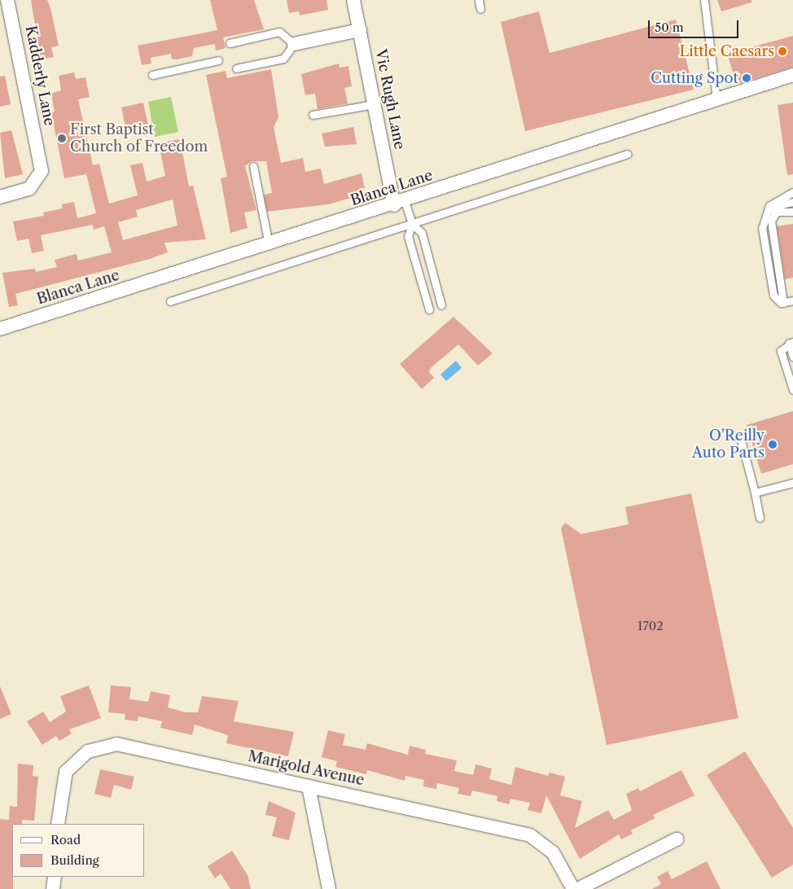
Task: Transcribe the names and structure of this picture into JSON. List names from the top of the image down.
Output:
{
  "streets": {
    "street": [
      "Kadderly Lane",
      "Vic Rugh Lane",
      "Blanca Lane",
      "Marigold Avenue"
    ]
  },
  "crossings": [
    ["Vic Rugh Lane", "Blanca Lane"]
  ],
  "places": [
    "Little Caesars",
    "Cutting Spot",
    "First Baptist Church of Freedom",
    "O'Reilly Auto Parts"
  ],
  "house_numbers": ["1702"],
  "legend": ["Road", "Building"],
  "scale_bar": "50 m"
}
